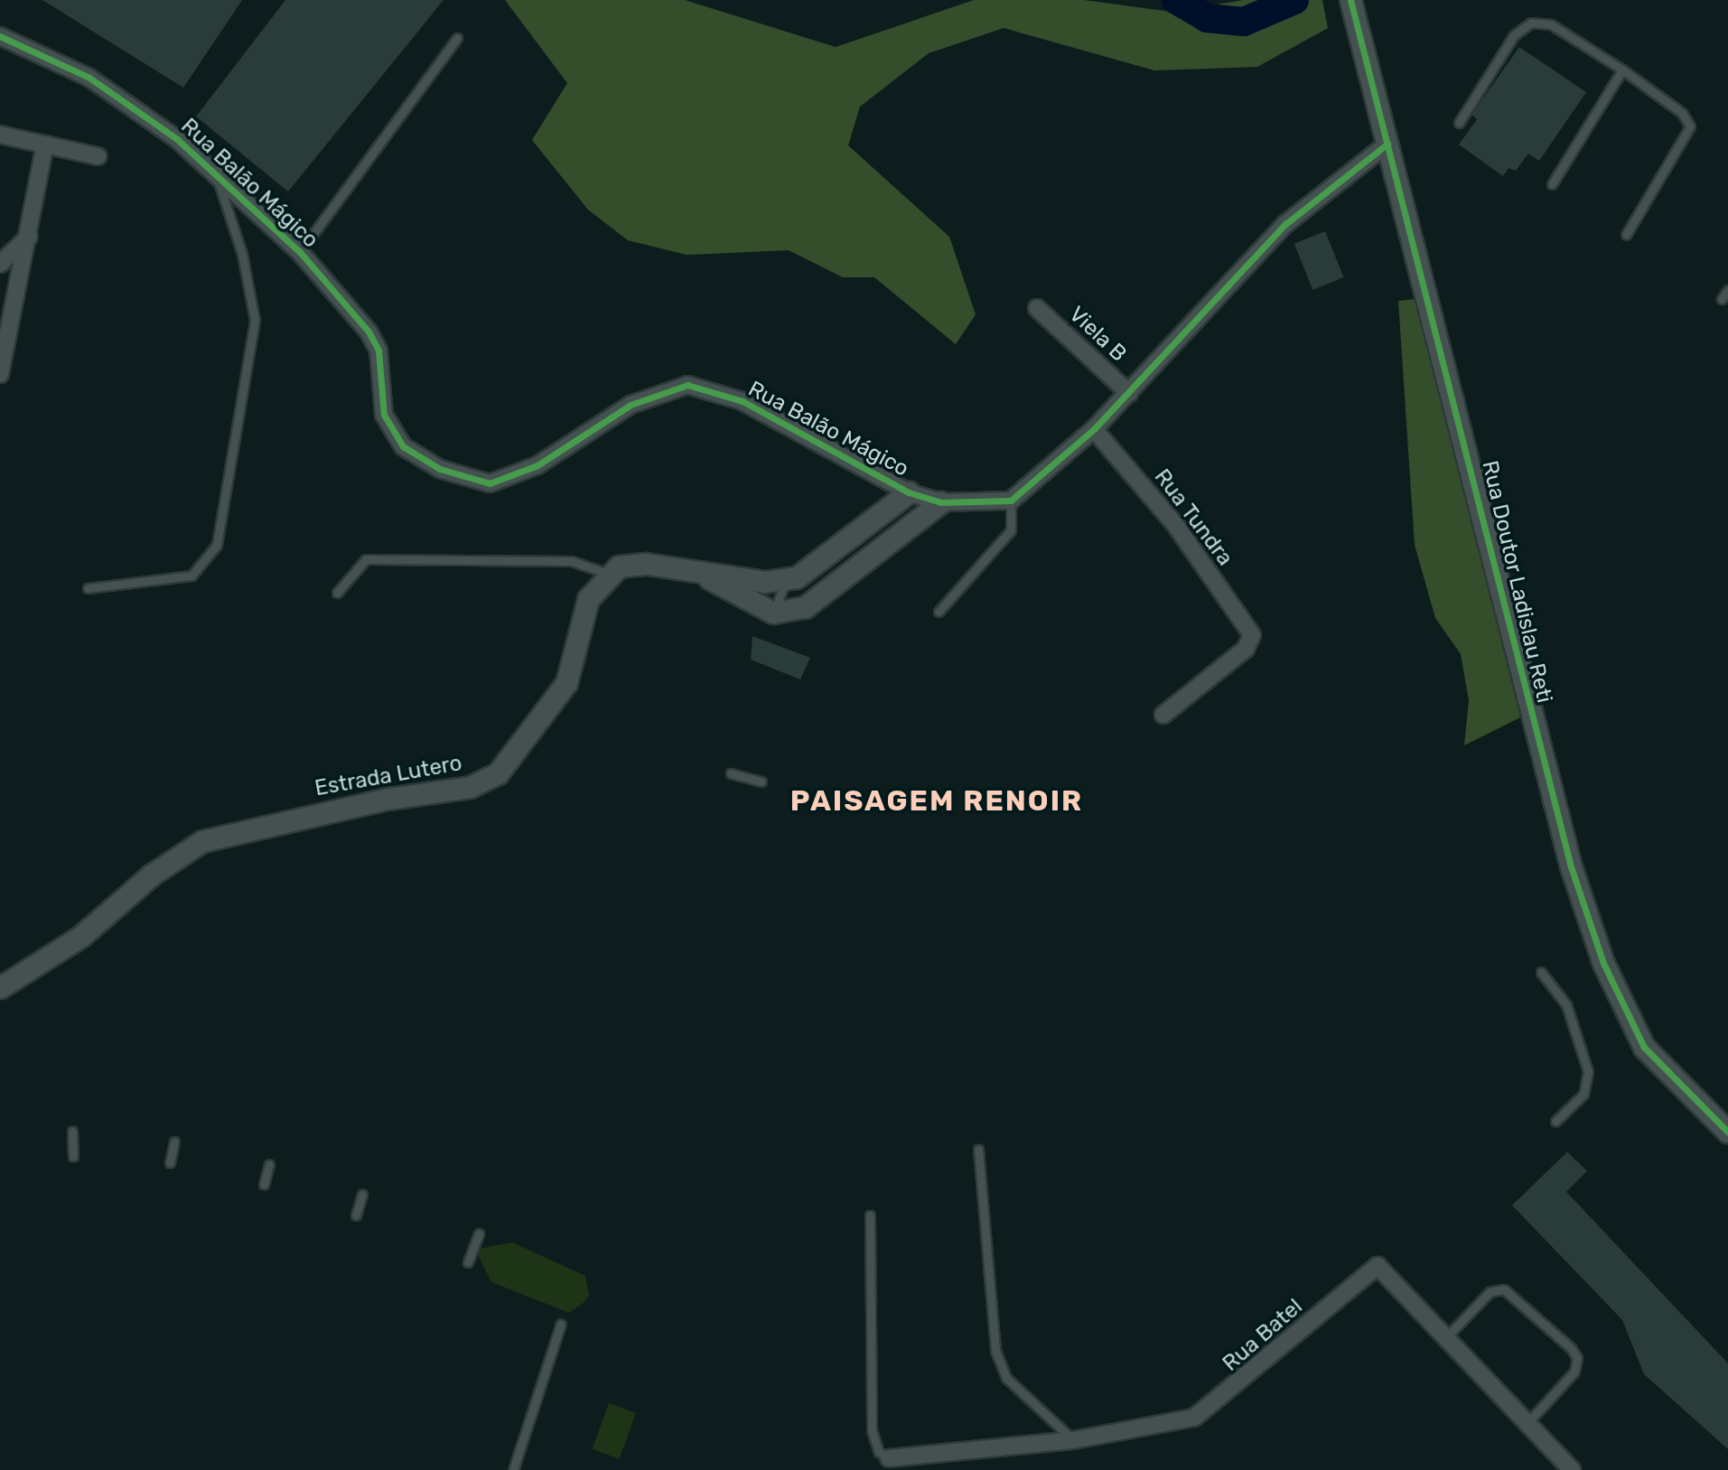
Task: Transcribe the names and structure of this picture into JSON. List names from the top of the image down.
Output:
{
  "streets": {
    "street": [
      "Rua Balão Mágico",
      "Viela B",
      "Rua Tundra",
      "Rua Doutor Ladislau Reti",
      "Estrada Lutero",
      "Rua Batel"
    ]
  },
  "districts": ["PAISAGEM RENOIR"]
}
